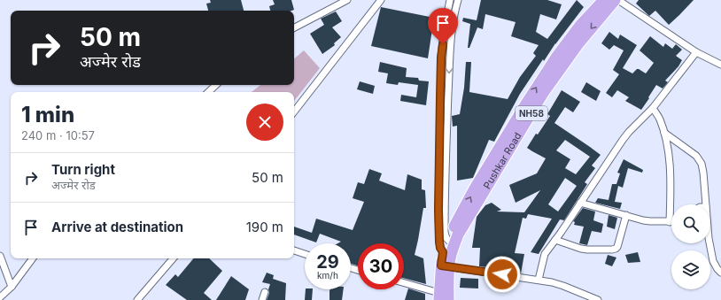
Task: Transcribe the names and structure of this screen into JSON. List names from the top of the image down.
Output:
{
  "streets": {
    "highway": ["NH58", "Pushkar Road"]
  },
  "page": {
    "turn": ["50 m", "अज्मेर रोड"],
    "heading": ["1 min", "240 m · 10:57"],
    "list": [
      {
        "name": "Turn right",
        "note": "अज्मेर रोड",
        "value": "50 m"
      },
      {
        "name": "Arrive at destination",
        "value": "190 m"
      }
    ],
    "speed": "29 km/h",
    "limit": "30"
  }
}
